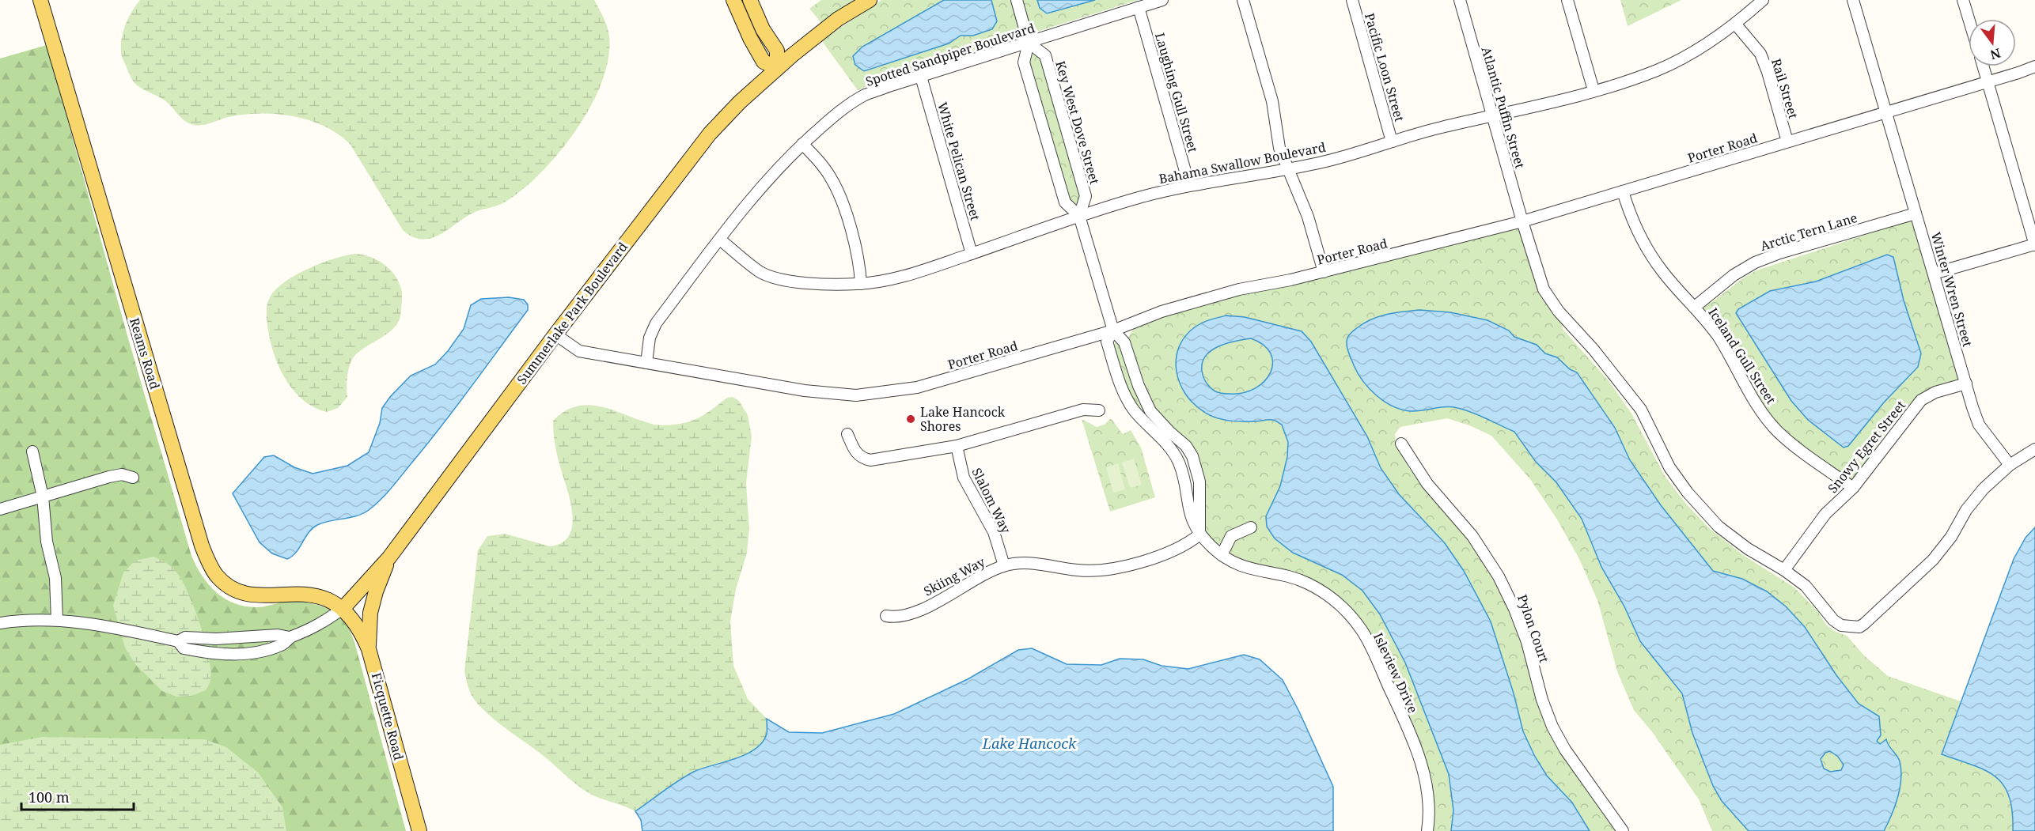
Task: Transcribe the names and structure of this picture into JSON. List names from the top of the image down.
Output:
{
  "streets": {
    "main road": ["Summerlake Park Boulevard", "Reams Road", "Ficquette Road"],
    "street": [
      "Spotted Sandpiper Boulevard",
      "Pacific Loon Street",
      "Rail Street",
      "Laughing Gull Street",
      "Atlantic Puffin Street",
      "Key West Dove Street",
      "Porter Road",
      "White Pelican Street",
      "Bahama Swallow Boulevard",
      "Arctic Tern Lane",
      "Winter Wren Street",
      "Iceland Gull Street",
      "Snowy Egret Street",
      "Slalom Way",
      "Skiing Way",
      "Pylon Court",
      "Isleview Drive"
    ]
  },
  "crossings": [
    ["Spotted Sandpiper Boulevard", "Laughing Gull Street"],
    ["Spotted Sandpiper Boulevard", "Key West Dove Street"],
    ["Spotted Sandpiper Boulevard", "Porter Road"],
    ["Spotted Sandpiper Boulevard", "White Pelican Street"],
    ["Spotted Sandpiper Boulevard", "Bahama Swallow Boulevard"],
    ["Pacific Loon Street", "Bahama Swallow Boulevard"],
    ["Rail Street", "Porter Road"],
    ["Rail Street", "Bahama Swallow Boulevard"],
    ["Laughing Gull Street", "Bahama Swallow Boulevard"],
    ["Atlantic Puffin Street", "Porter Road"],
    ["Atlantic Puffin Street", "Bahama Swallow Boulevard"],
    ["Atlantic Puffin Street", "Winter Wren Street"],
    ["Atlantic Puffin Street", "Snowy Egret Street"],
    ["Key West Dove Street", "Bahama Swallow Boulevard"],
    ["Porter Road", "Winter Wren Street"],
    ["Porter Road", "Summerlake Park Boulevard"],
    ["Porter Road", "Iceland Gull Street"],
    ["Porter Road", "Isleview Drive"],
    ["White Pelican Street", "Bahama Swallow Boulevard"],
    ["Arctic Tern Lane", "Winter Wren Street"],
    ["Arctic Tern Lane", "Iceland Gull Street"],
    ["Winter Wren Street", "Snowy Egret Street"],
    ["Summerlake Park Boulevard", "Reams Road"],
    ["Summerlake Park Boulevard", "Ficquette Road"],
    ["Reams Road", "Ficquette Road"],
    ["Iceland Gull Street", "Snowy Egret Street"],
    ["Slalom Way", "Skiing Way"],
    ["Skiing Way", "Isleview Drive"]
  ],
  "water": ["Lake Hancock"],
  "places": ["Lake Hancock Shores"],
  "scale_bar": "100 m",
  "north": "bottom"
}
